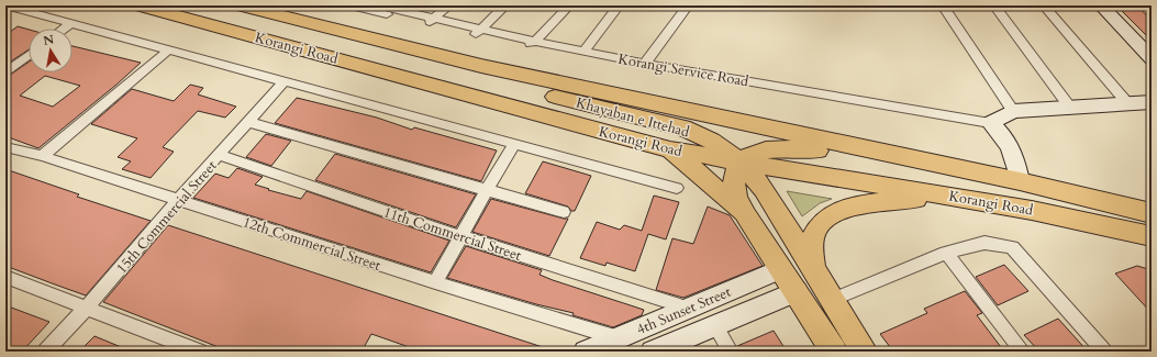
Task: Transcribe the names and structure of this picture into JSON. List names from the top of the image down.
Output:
{
  "streets": {
    "main road": ["Korangi Road", "Khayaban e Ittehad"],
    "street": [
      "Korangi Service Road",
      "15th Commercial Street",
      "11th Commercial Street",
      "12th Commercial Street",
      "4th Sunset Street"
    ]
  },
  "crossings": [
    ["Korangi Road", "Khayaban e Ittehad"],
    ["15th Commercial Street", "11th Commercial Street"],
    ["15th Commercial Street", "12th Commercial Street"],
    ["11th Commercial Street", "4th Sunset Street"],
    ["12th Commercial Street", "4th Sunset Street"]
  ],
  "north": "top"
}
